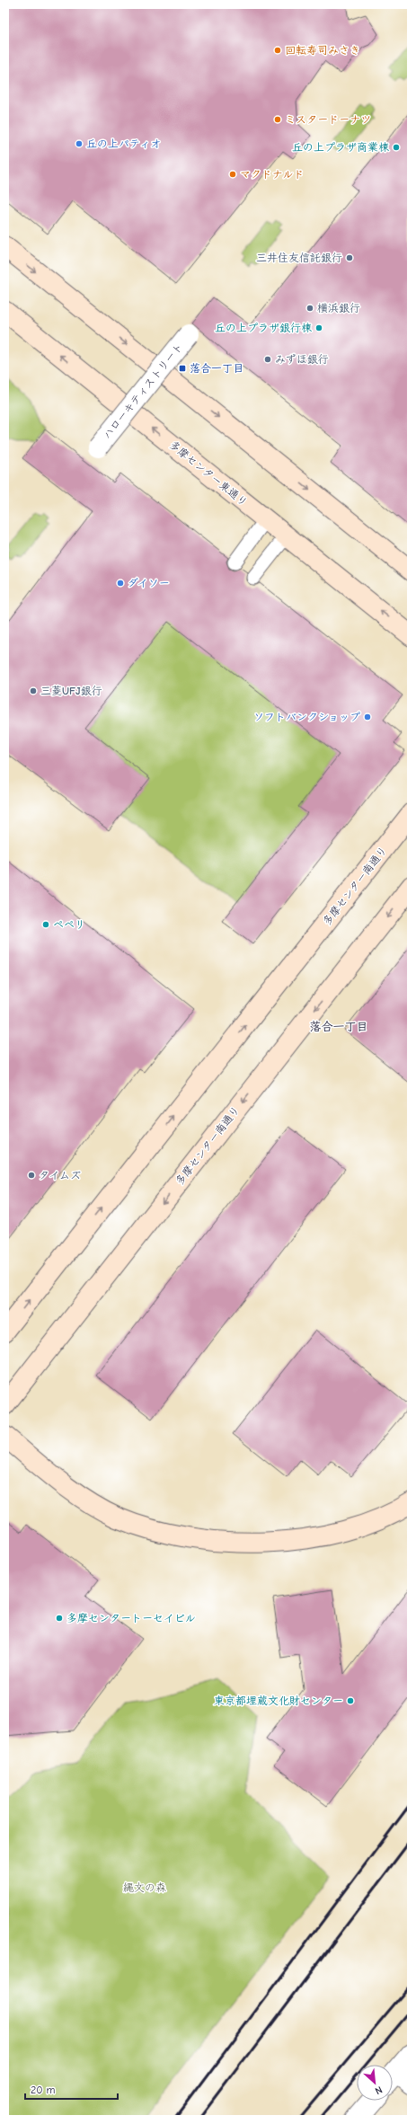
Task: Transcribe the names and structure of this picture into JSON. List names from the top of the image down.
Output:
{
  "streets": {
    "street": ["ハローキティストリート", "多摩センター東通り", "多摩センター南通り"]
  },
  "districts": ["落合一丁目"],
  "parks": ["縄文の森"],
  "places": {
    "other": [
      "回転寿司みさき",
      "ミスタードーナツ",
      "丘の上パティオ",
      "丘の上プラザ商業棟",
      "マクドナルド",
      "三井住友信託銀行",
      "横浜銀行",
      "丘の上プラザ銀行棟",
      "みずほ銀行",
      "ダイソー",
      "三菱UFJ銀行",
      "ソフトバンクショップ",
      "ペペリ",
      "タイムズ",
      "多摩センタートーセイビル",
      "東京都埋蔵文化財センター"
    ],
    "transit": ["落合一丁目"]
  },
  "scale_bar": "20 m",
  "north": "bottom right"
}
